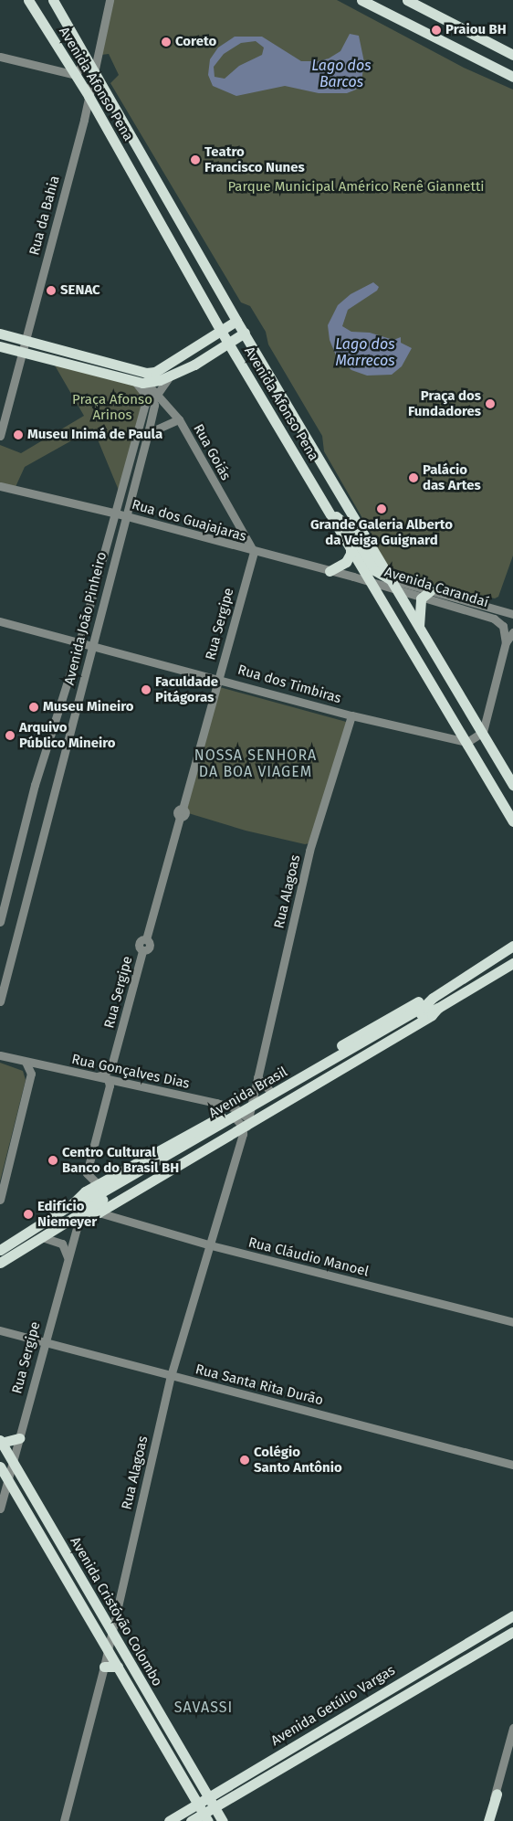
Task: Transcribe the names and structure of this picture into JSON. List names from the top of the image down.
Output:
{
  "streets": {
    "main road": [
      "Avenida Afonso Pena",
      "Avenida Brasil",
      "Avenida Cristóvão Colombo",
      "Avenida Getúlio Vargas"
    ],
    "street": [
      "Rua da Bahia",
      "Rua Goiás",
      "Rua dos Guajajaras",
      "Avenida Carandaí",
      "Avenida João Pinheiro",
      "Rua Sergipe",
      "Rua dos Timbiras",
      "Rua Alagoas",
      "Rua Gonçalves Dias",
      "Rua Cláudio Manoel",
      "Rua Santa Rita Durão"
    ]
  },
  "crossings": [
    ["Avenida Afonso Pena", "Rua da Bahia"],
    ["Avenida Afonso Pena", "Rua dos Guajajaras"],
    ["Avenida Afonso Pena", "Avenida Carandaí"],
    ["Avenida Afonso Pena", "Rua dos Timbiras"],
    ["Rua Goiás", "Rua dos Guajajaras"],
    ["Rua Goiás", "Avenida João Pinheiro"],
    ["Rua Goiás", "Rua Sergipe"],
    ["Rua dos Guajajaras", "Avenida Carandaí"],
    ["Rua dos Guajajaras", "Avenida João Pinheiro"],
    ["Rua dos Guajajaras", "Rua Sergipe"],
    ["Avenida João Pinheiro", "Rua dos Timbiras"],
    ["Rua Sergipe", "Rua dos Timbiras"],
    ["Rua Sergipe", "Avenida Brasil"],
    ["Rua Sergipe", "Rua Santa Rita Durão"],
    ["Rua Sergipe", "Avenida Cristóvão Colombo"],
    ["Rua dos Timbiras", "Rua Alagoas"],
    ["Rua Alagoas", "Rua Gonçalves Dias"],
    ["Rua Alagoas", "Avenida Brasil"],
    ["Rua Alagoas", "Rua Cláudio Manoel"],
    ["Rua Alagoas", "Rua Santa Rita Durão"],
    ["Rua Alagoas", "Avenida Cristóvão Colombo"],
    ["Rua Gonçalves Dias", "Avenida Brasil"],
    ["Avenida Brasil", "Rua Cláudio Manoel"],
    ["Avenida Cristóvão Colombo", "Avenida Getúlio Vargas"]
  ],
  "districts": ["NOSSA SENHORA DA BOA VIAGEM", "SAVASSI"],
  "water": ["Lago dos Barcos", "Lago dos Marrecos"],
  "parks": ["Parque Municipal Américo Renê Giannetti", "Praça Afonso Arinos"],
  "places": [
    "Praiou BH",
    "Coreto",
    "Teatro Francisco Nunes",
    "SENAC",
    "Praça dos Fundadores",
    "Museu Inimá de Paula",
    "Palácio das Artes",
    "Grande Galeria Alberto da Veiga Guignard",
    "Faculdade Pitágoras",
    "Museu Mineiro",
    "Arquivo Público Mineiro",
    "Centro Cultural Banco do Brasil BH",
    "Edifício Niemeyer",
    "Colégio Santo Antônio"
  ]
}
